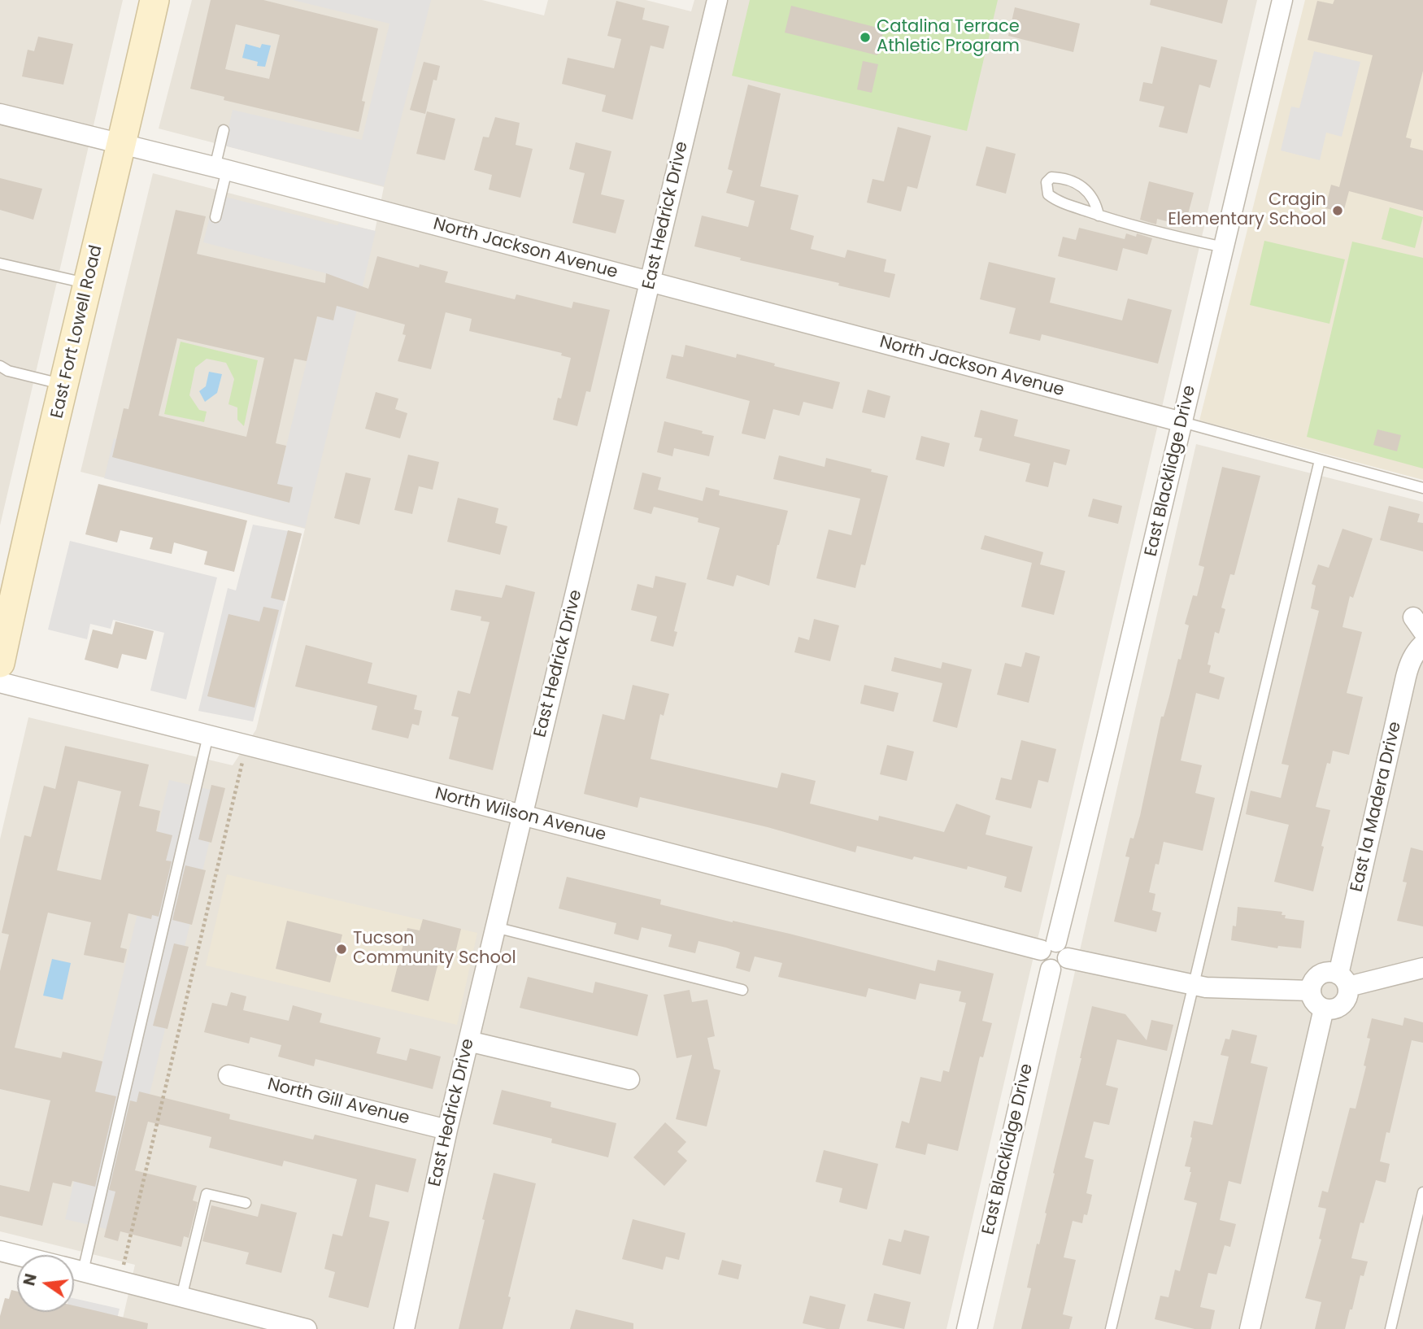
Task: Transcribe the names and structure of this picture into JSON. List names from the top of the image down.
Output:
{
  "streets": {
    "main road": ["East Fort Lowell Road"],
    "street": [
      "East Hedrick Drive",
      "North Jackson Avenue",
      "East Blacklidge Drive",
      "East la Madera Drive",
      "North Wilson Avenue",
      "North Gill Avenue"
    ]
  },
  "crossings": [
    ["East Hedrick Drive", "North Jackson Avenue"],
    ["East Hedrick Drive", "North Wilson Avenue"],
    ["East Hedrick Drive", "North Gill Avenue"],
    ["North Jackson Avenue", "East Fort Lowell Road"],
    ["North Jackson Avenue", "East Blacklidge Drive"],
    ["East Blacklidge Drive", "North Wilson Avenue"],
    ["East la Madera Drive", "North Wilson Avenue"]
  ],
  "places": ["Catalina Terrace Athletic Program", "Cragin Elementary School", "Tucson Community School"],
  "north": "left"
}
